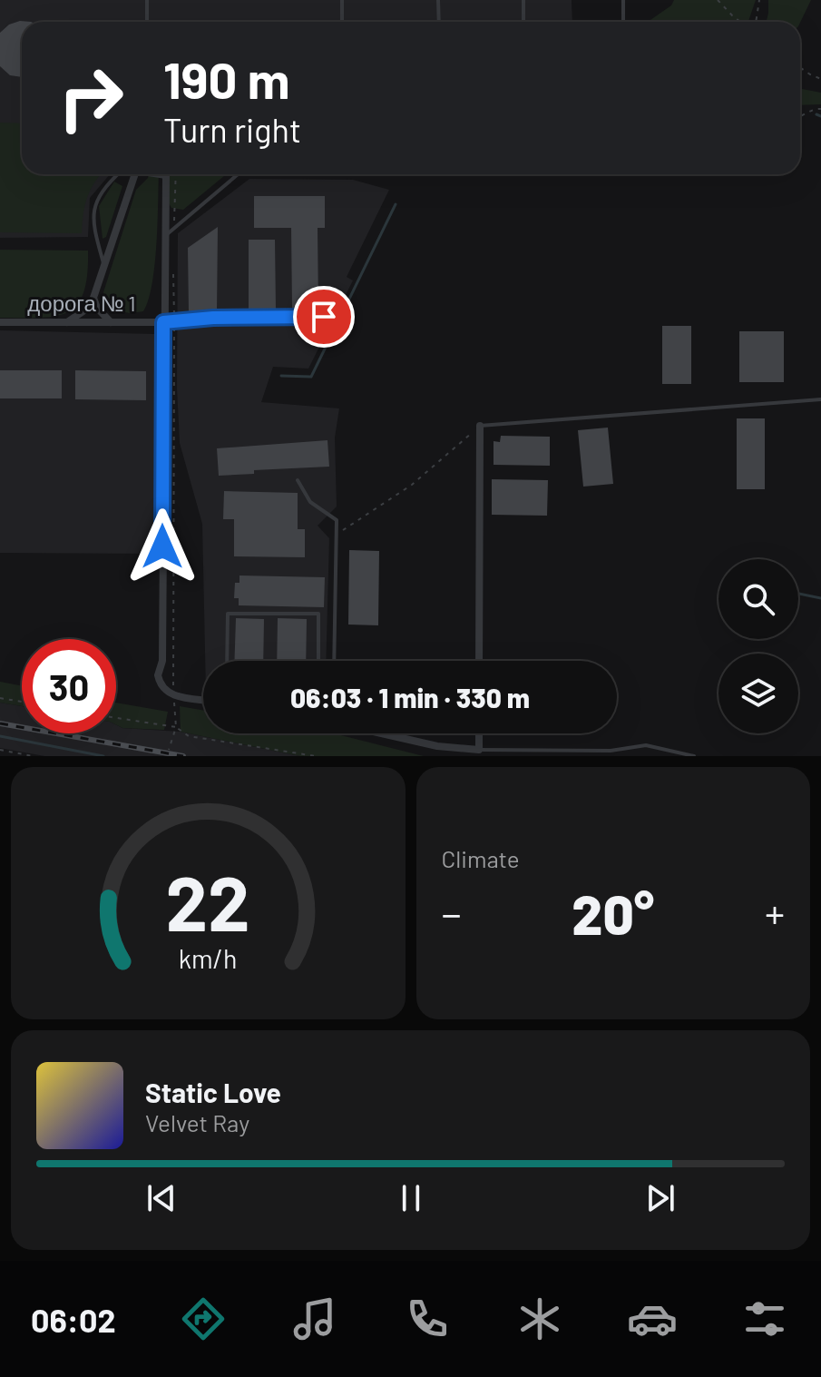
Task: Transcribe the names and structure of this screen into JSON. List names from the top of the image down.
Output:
{
  "streets": {
    "street": ["дорога № 1"]
  },
  "page": {
    "turn": ["190 m", "Turn right"],
    "limit": "30",
    "trip": "06:03 · 1 min · 330 m",
    "tile": "Climate",
    "heat": ["−", "20°", "+"],
    "song": ["Static Love", "Velvet Ray"],
    "tabs": "06:02",
    "gauge": ["22", "km/h"]
  }
}
